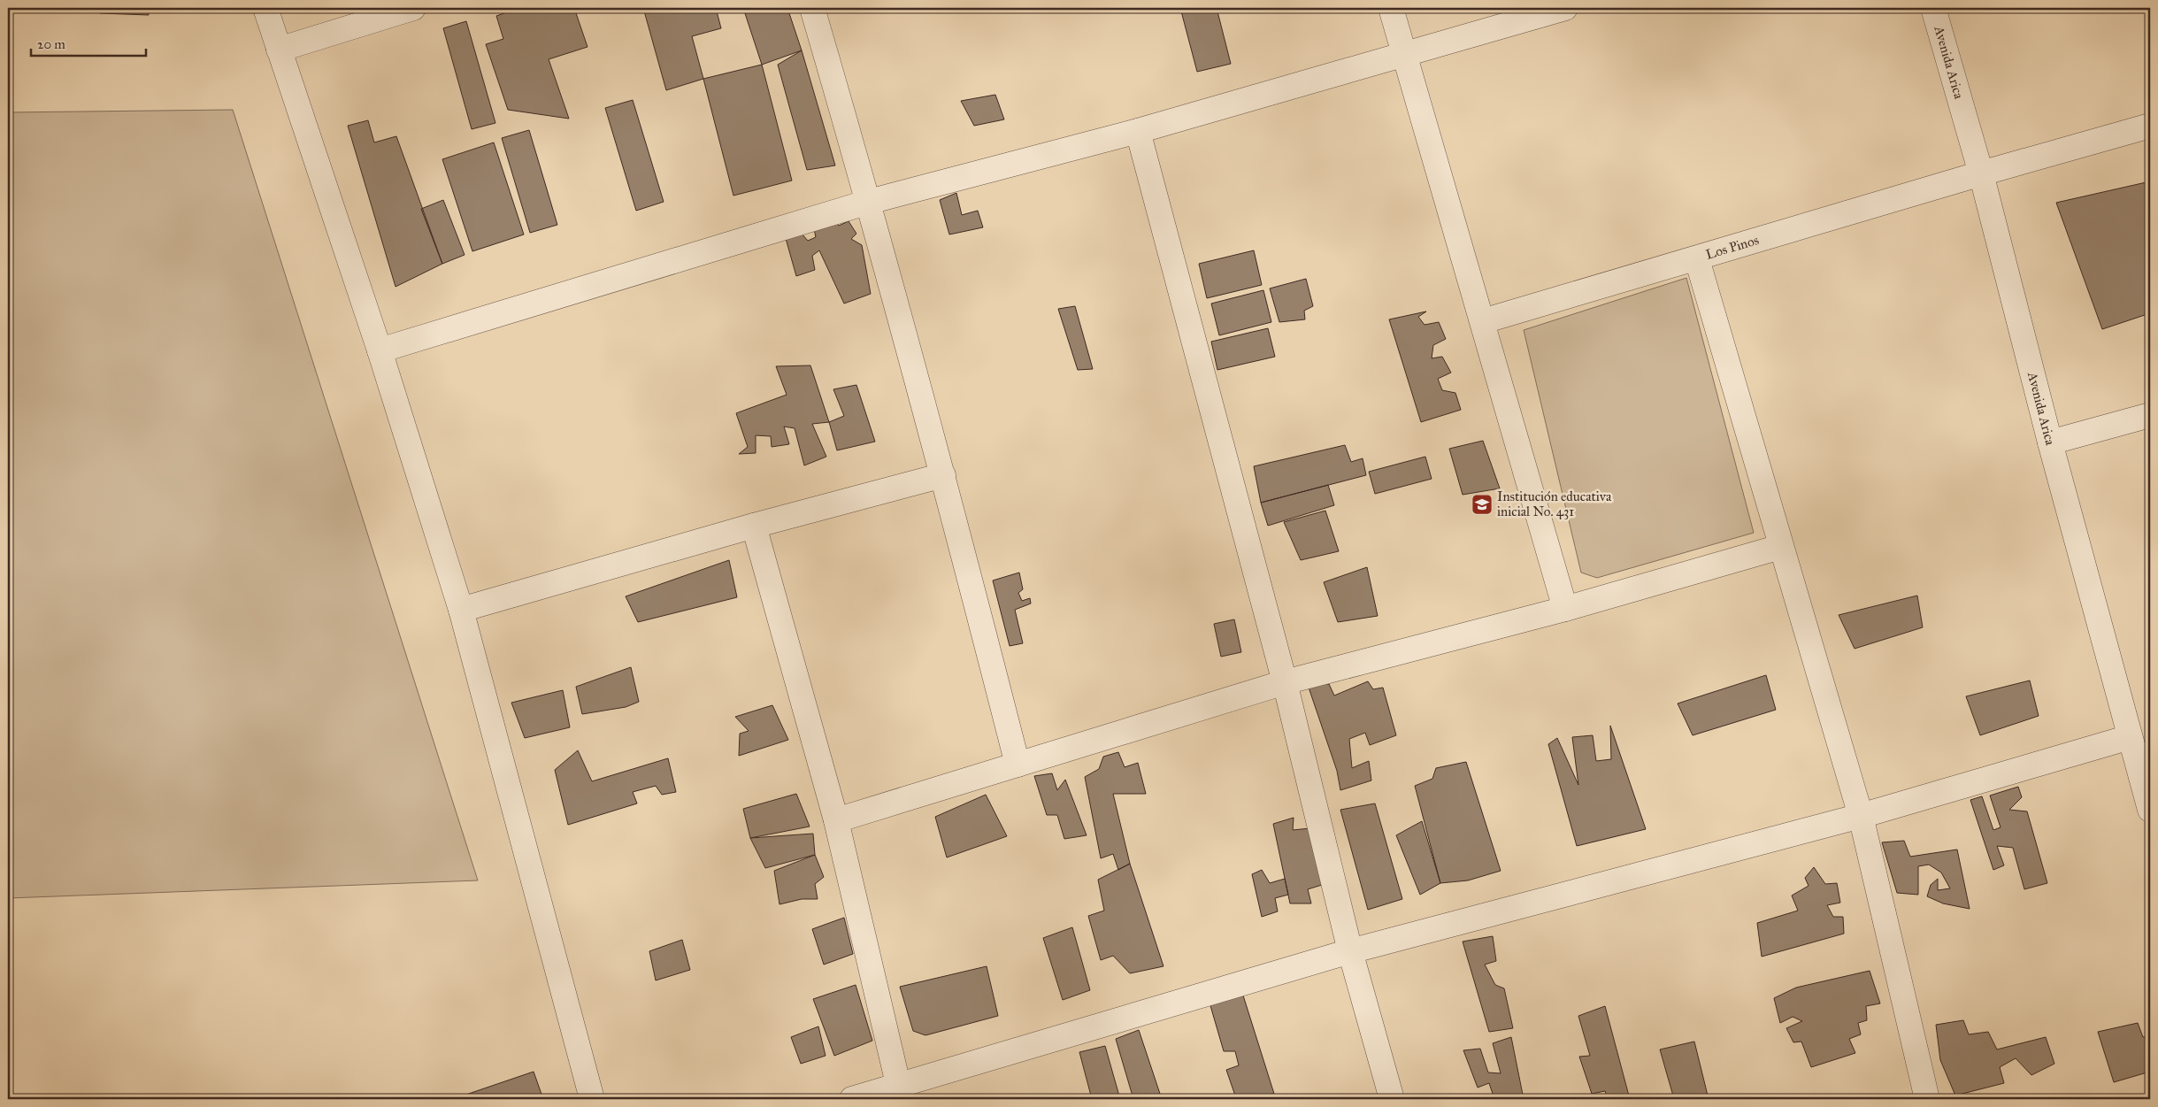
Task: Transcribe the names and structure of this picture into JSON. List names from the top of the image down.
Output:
{
  "streets": {
    "street": ["Avenida Arica", "Los Pinos"]
  },
  "crossings": [
    ["Avenida Arica", "Los Pinos"]
  ],
  "places": {
    "school or university": ["Institución educativa inicial No. 431"]
  },
  "scale_bar": "20 m"
}
